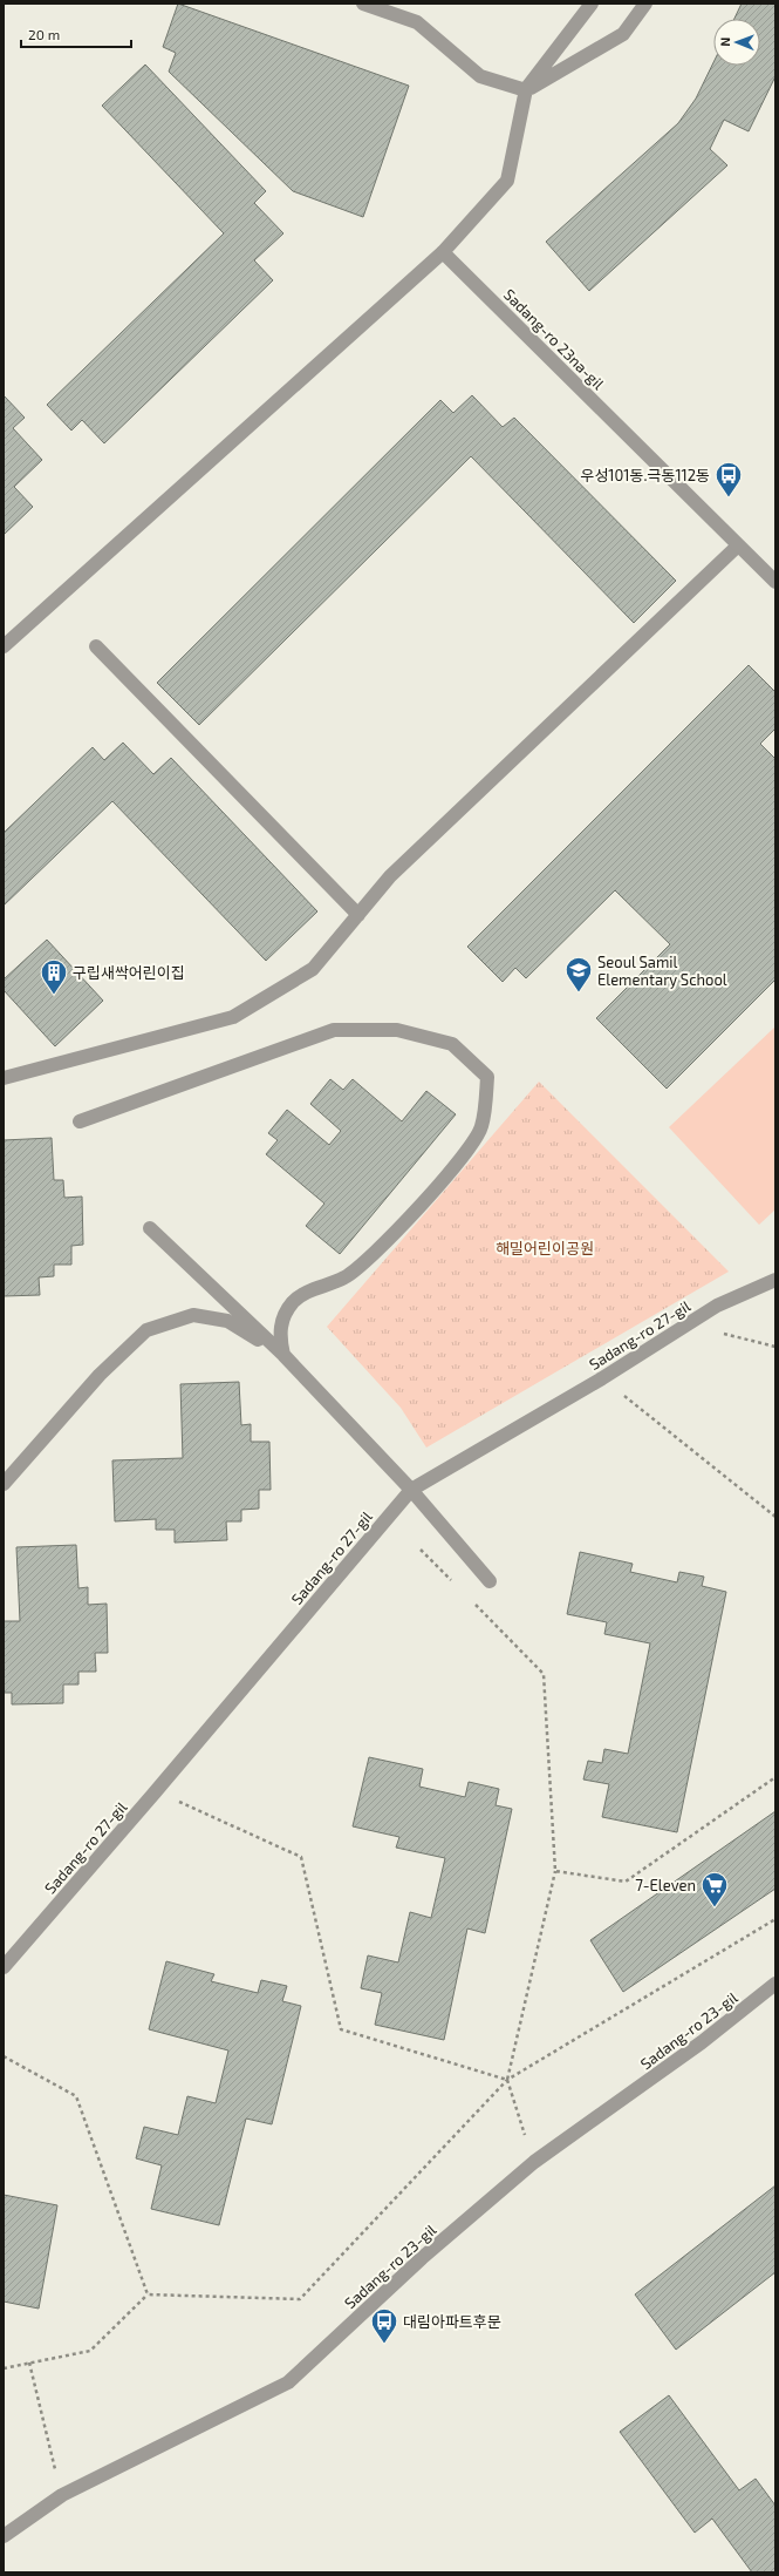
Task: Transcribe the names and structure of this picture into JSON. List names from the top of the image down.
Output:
{
  "streets": {
    "street": ["Sadang-ro 23na-gil", "Sadang-ro 27-gil", "Sadang-ro 23-gil"]
  },
  "parks": ["해밀어린이공원"],
  "places": {
    "bus stop": ["우성101동.극동112동", "대림아파트후문"],
    "school or university": ["Seoul Samil Elementary School"],
    "building": ["구립새싹어린이집"],
    "supermarket": ["7-Eleven"]
  },
  "scale_bar": "20 m",
  "north": "left"
}
